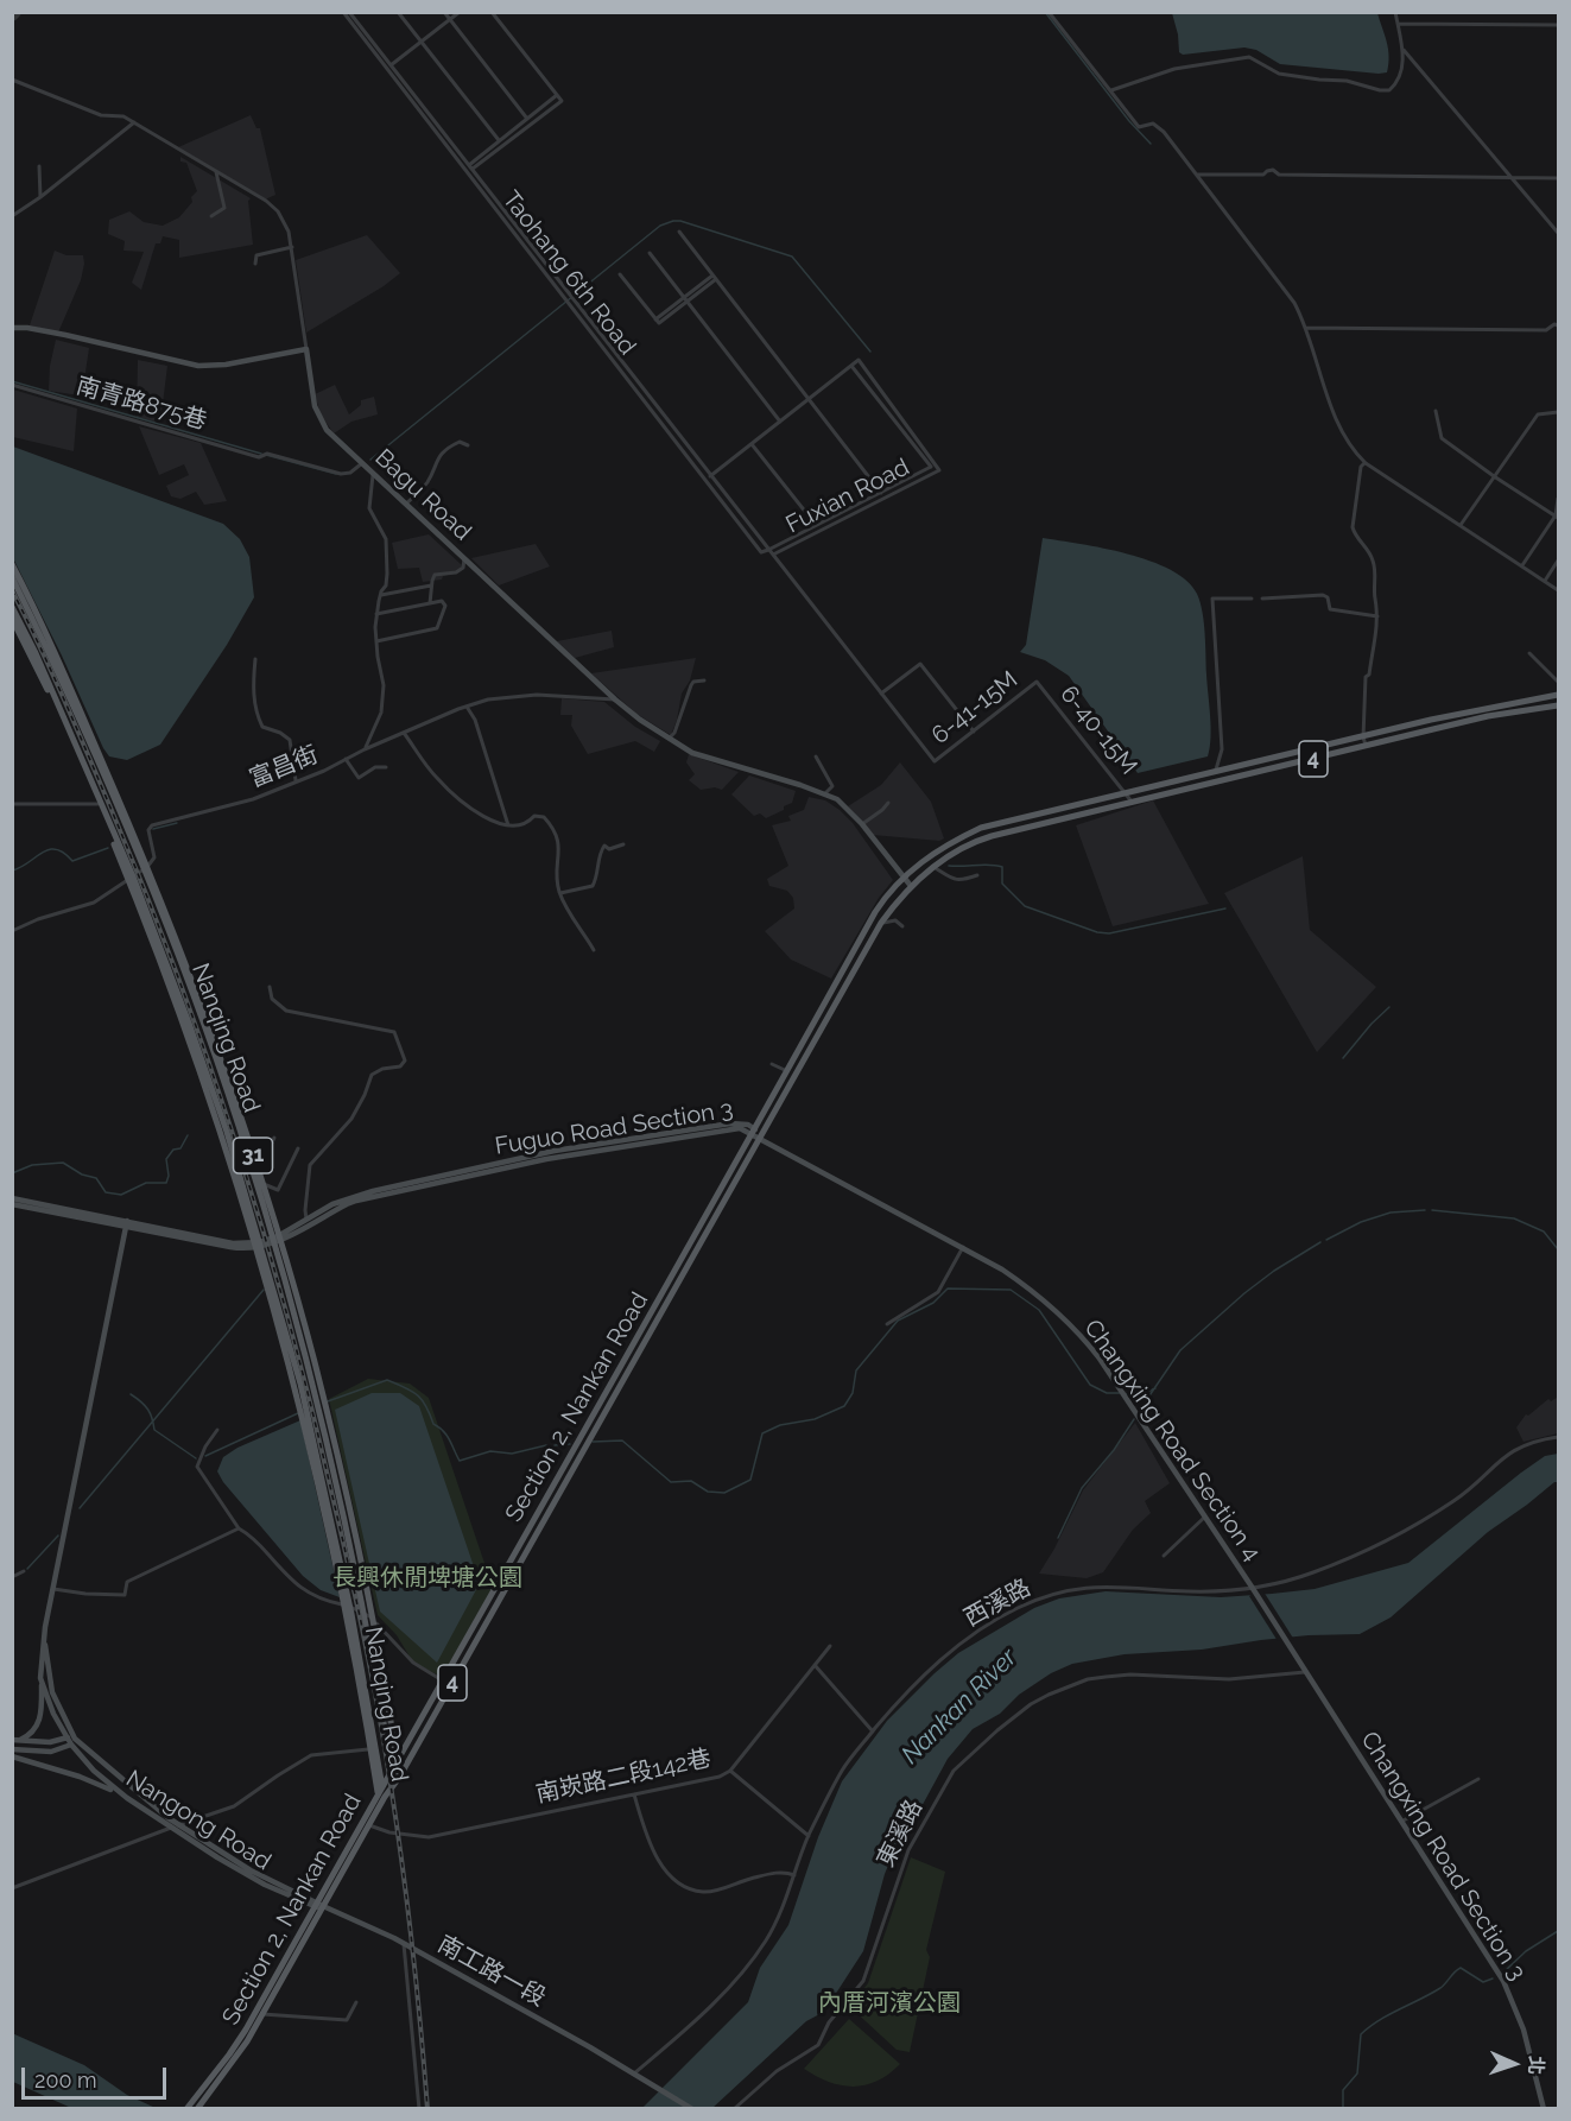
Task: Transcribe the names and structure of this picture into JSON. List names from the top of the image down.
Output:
{
  "streets": {
    "main road": [
      "4",
      "Nanqing Road",
      "31",
      "Section 2, Nankan Road"
    ],
    "street": [
      "Taohang 6th Road",
      "南青路875巷",
      "Bagu Road",
      "Fuxian Road",
      "6-41-15M",
      "6-40-15M",
      "富昌街",
      "Fuguo Road Section 3",
      "Changxing Road Section 4",
      "西溪路",
      "南崁路二段142巷",
      "Nangong Road",
      "東溪路",
      "Changxing Road Section 3",
      "南工路一段"
    ]
  },
  "crossings": [
    ["Taohang 6th Road", "Fuxian Road"],
    ["Taohang 6th Road", "6-41-15M"],
    ["南青路875巷", "Bagu Road"],
    ["Bagu Road", "富昌街"],
    ["Bagu Road", "Section 2, Nankan Road"],
    ["6-41-15M", "6-40-15M"],
    ["6-40-15M", "4"],
    ["6-40-15M", "Section 2, Nankan Road"],
    ["4", "Section 2, Nankan Road"],
    ["富昌街", "Nanqing Road"],
    ["富昌街", "31"],
    ["Nanqing Road", "Fuguo Road Section 3"],
    ["Nanqing Road", "31"],
    ["Nanqing Road", "Section 2, Nankan Road"],
    ["Fuguo Road Section 3", "31"],
    ["Fuguo Road Section 3", "Section 2, Nankan Road"],
    ["Fuguo Road Section 3", "Changxing Road Section 4"],
    ["Fuguo Road Section 3", "Nangong Road"],
    ["31", "Section 2, Nankan Road"],
    ["Section 2, Nankan Road", "Changxing Road Section 4"],
    ["Section 2, Nankan Road", "南崁路二段142巷"],
    ["Section 2, Nankan Road", "Nangong Road"],
    ["Section 2, Nankan Road", "南工路一段"],
    ["Changxing Road Section 4", "西溪路"],
    ["Changxing Road Section 4", "東溪路"],
    ["Changxing Road Section 4", "Changxing Road Section 3"],
    ["西溪路", "南工路一段"],
    ["Nangong Road", "南工路一段"],
    ["東溪路", "Changxing Road Section 3"]
  ],
  "water": ["Nankan River"],
  "parks": ["長興休閒埤塘公園", "內厝河濱公園"],
  "scale_bar": "200 m",
  "north": "right"
}
